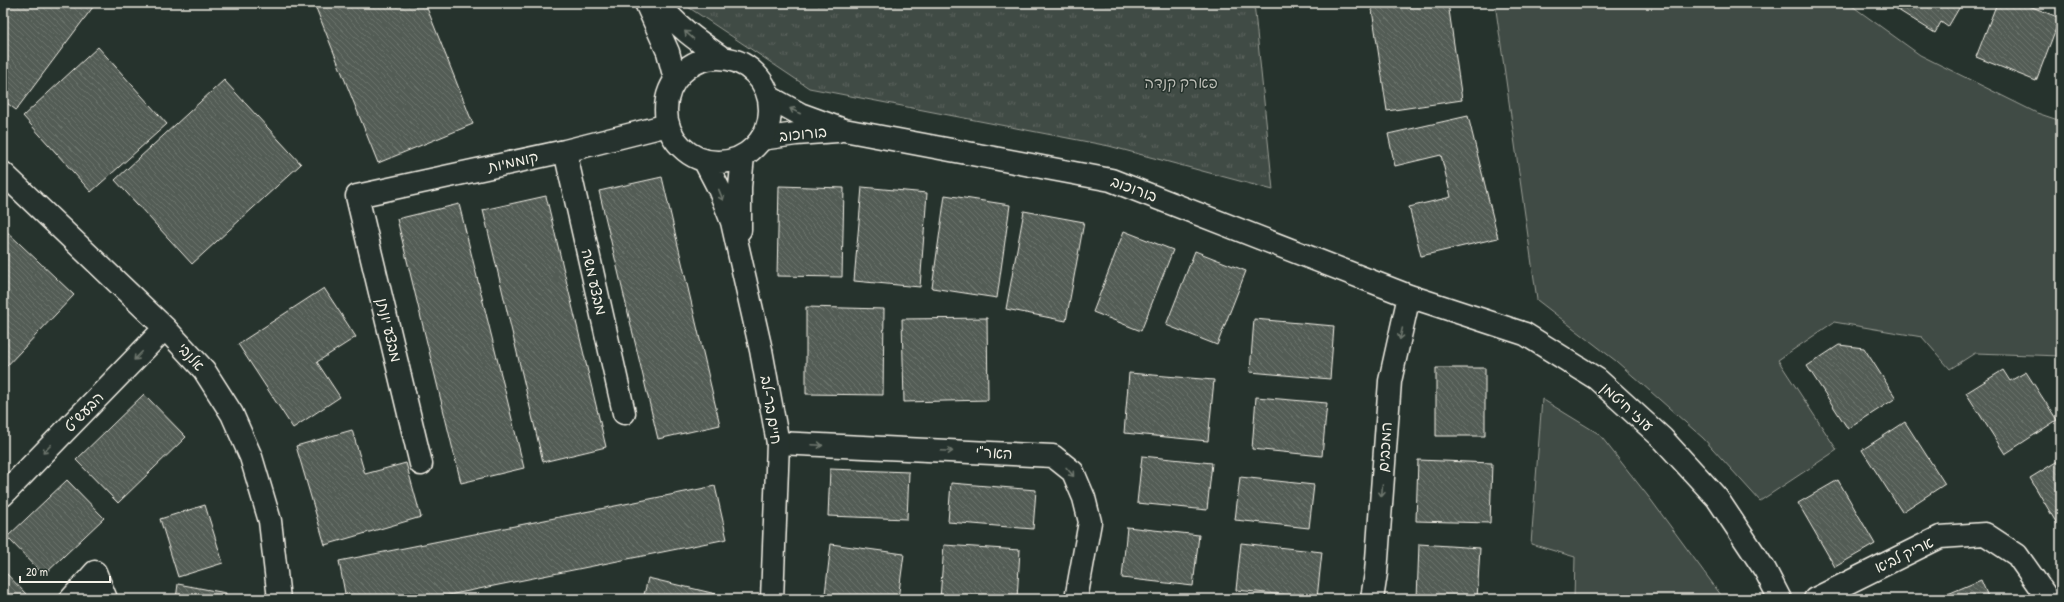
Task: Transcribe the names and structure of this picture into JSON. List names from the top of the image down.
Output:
{
  "streets": {
    "street": [
      "בורוכוב",
      "קוממיות",
      "מבצע משה",
      "מבצע יונתן",
      "אלנבי",
      "עוזי חיטמן",
      "חיים בר-לב",
      "הבעש\"ט",
      "המכבים",
      "האר\"י",
      "אריק לביא"
    ]
  },
  "crossings": [
    ["בורוכוב", "קוממיות"],
    ["בורוכוב", "עוזי חיטמן"],
    ["בורוכוב", "חיים בר-לב"],
    ["בורוכוב", "המכבים"],
    ["קוממיות", "מבצע משה"],
    ["קוממיות", "מבצע יונתן"],
    ["קוממיות", "חיים בר-לב"],
    ["אלנבי", "הבעש\"ט"],
    ["עוזי חיטמן", "המכבים"],
    ["חיים בר-לב", "האר\"י"]
  ],
  "one_way": ["הבעש\"ט", "המכבים"],
  "parks": ["פארק קנדה"],
  "scale_bar": "20 m"
}
